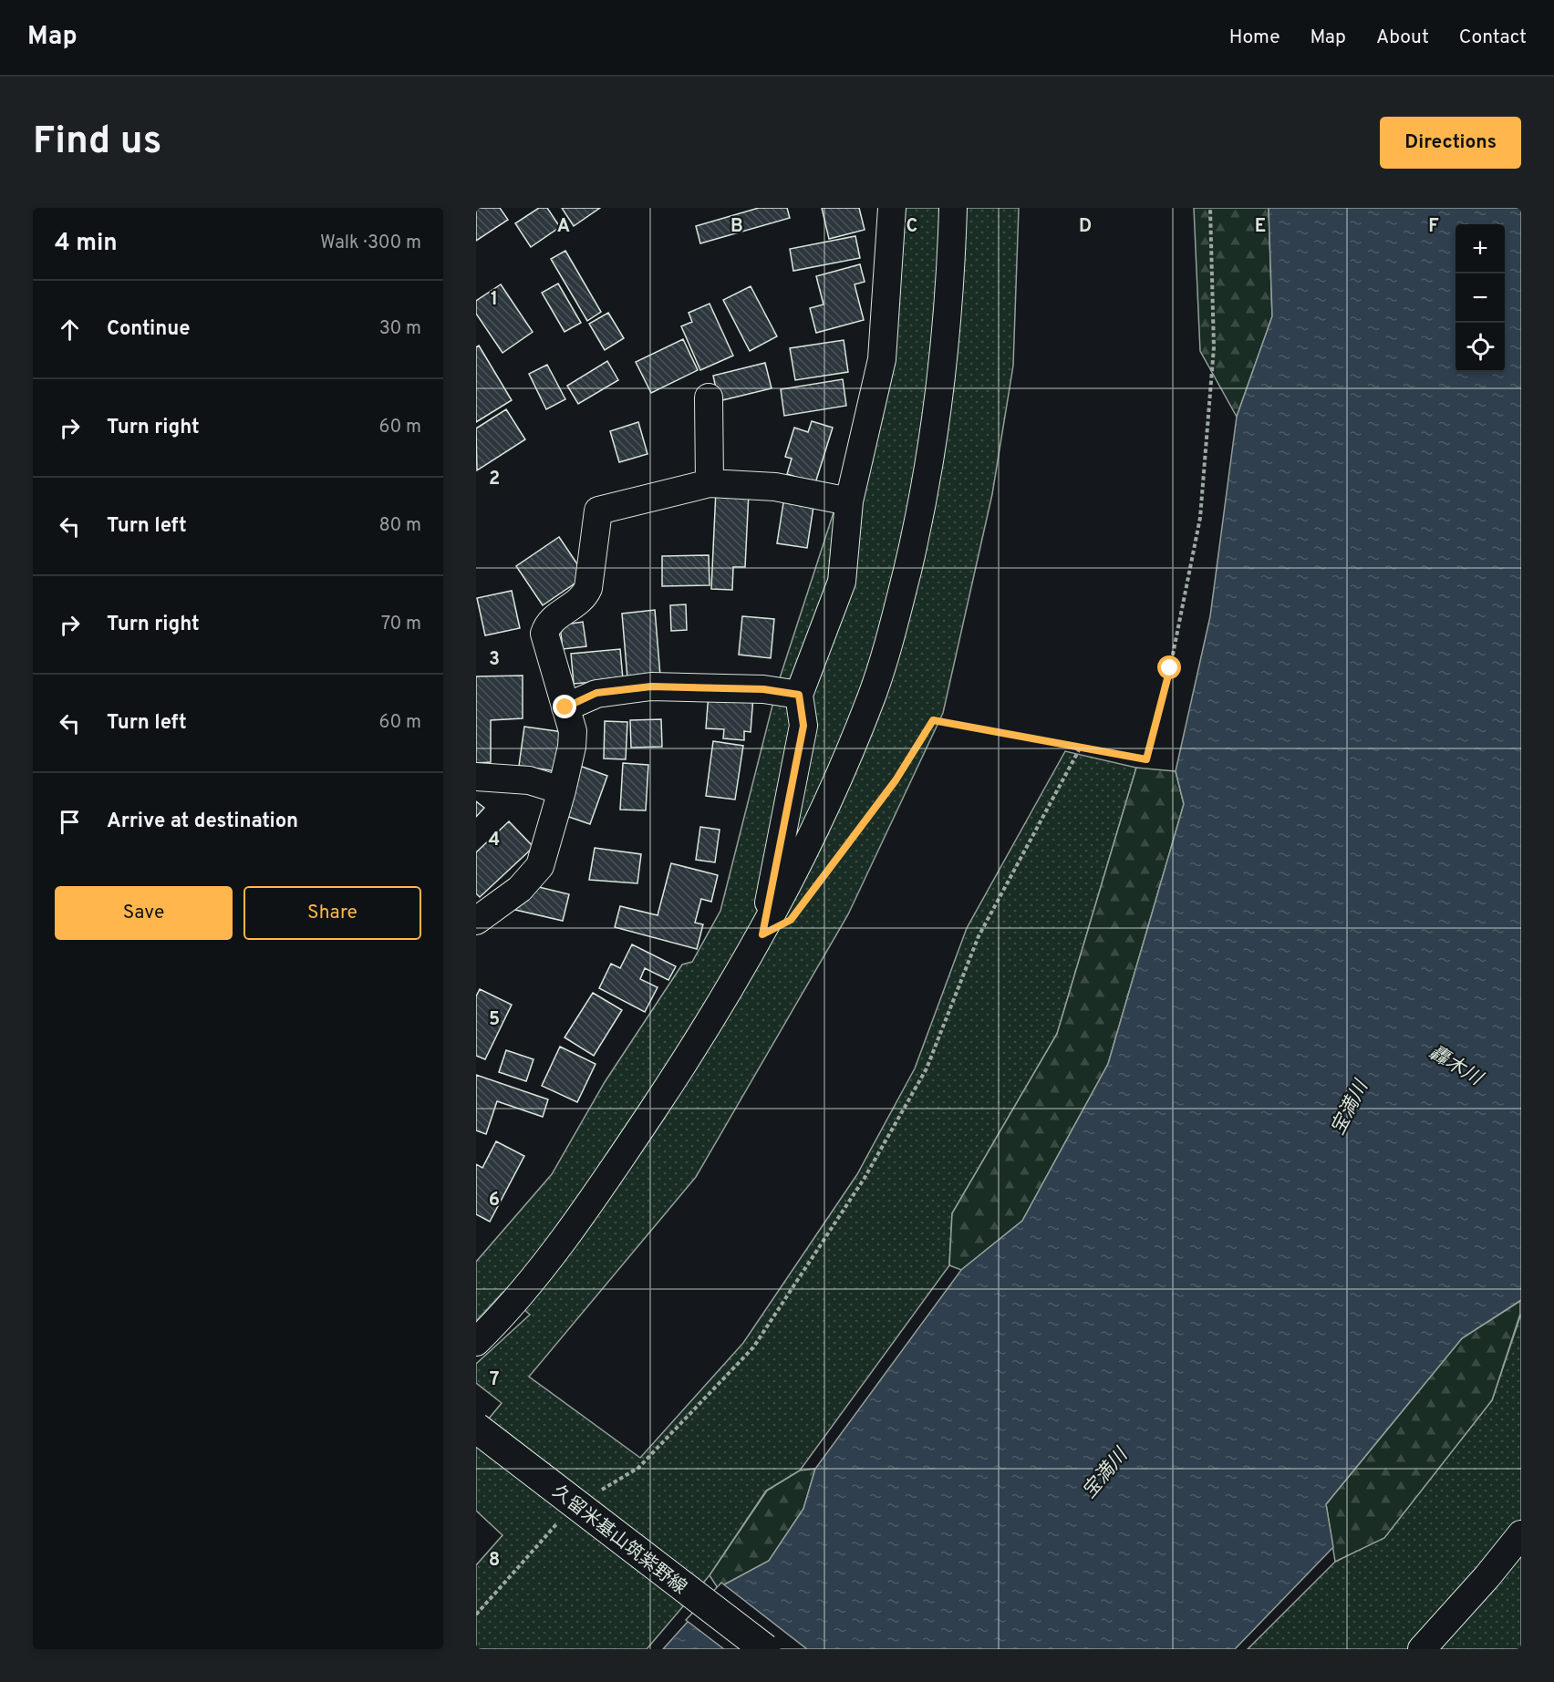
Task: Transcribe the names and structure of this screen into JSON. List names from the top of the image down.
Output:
{
  "streets": {
    "main road": ["久留米基山筑紫野線"]
  },
  "water": ["轟木川", "宝満川"],
  "page": {
    "header": "Map",
    "nav": [
      "Home",
      "Map",
      "About",
      "Contact"
    ],
    "buttons": [
      "Directions",
      ["Save", "Share"]
    ],
    "title": "Find us",
    "heading": ["4 min", "Walk · 300 m"],
    "map_buttons": ["+", "−"],
    "list": [
      ["Continue", "30 m"],
      ["Turn right", "60 m"],
      ["Turn left", "80 m"],
      ["Turn right", "70 m"],
      ["Turn left", "60 m"],
      "Arrive at destination"
    ]
  },
  "grid": {
    "columns": [
      "A",
      "B",
      "C",
      "D",
      "E",
      "F"
    ],
    "rows": [
      "1",
      "2",
      "3",
      "4",
      "5",
      "6",
      "7",
      "8"
    ]
  }
}
